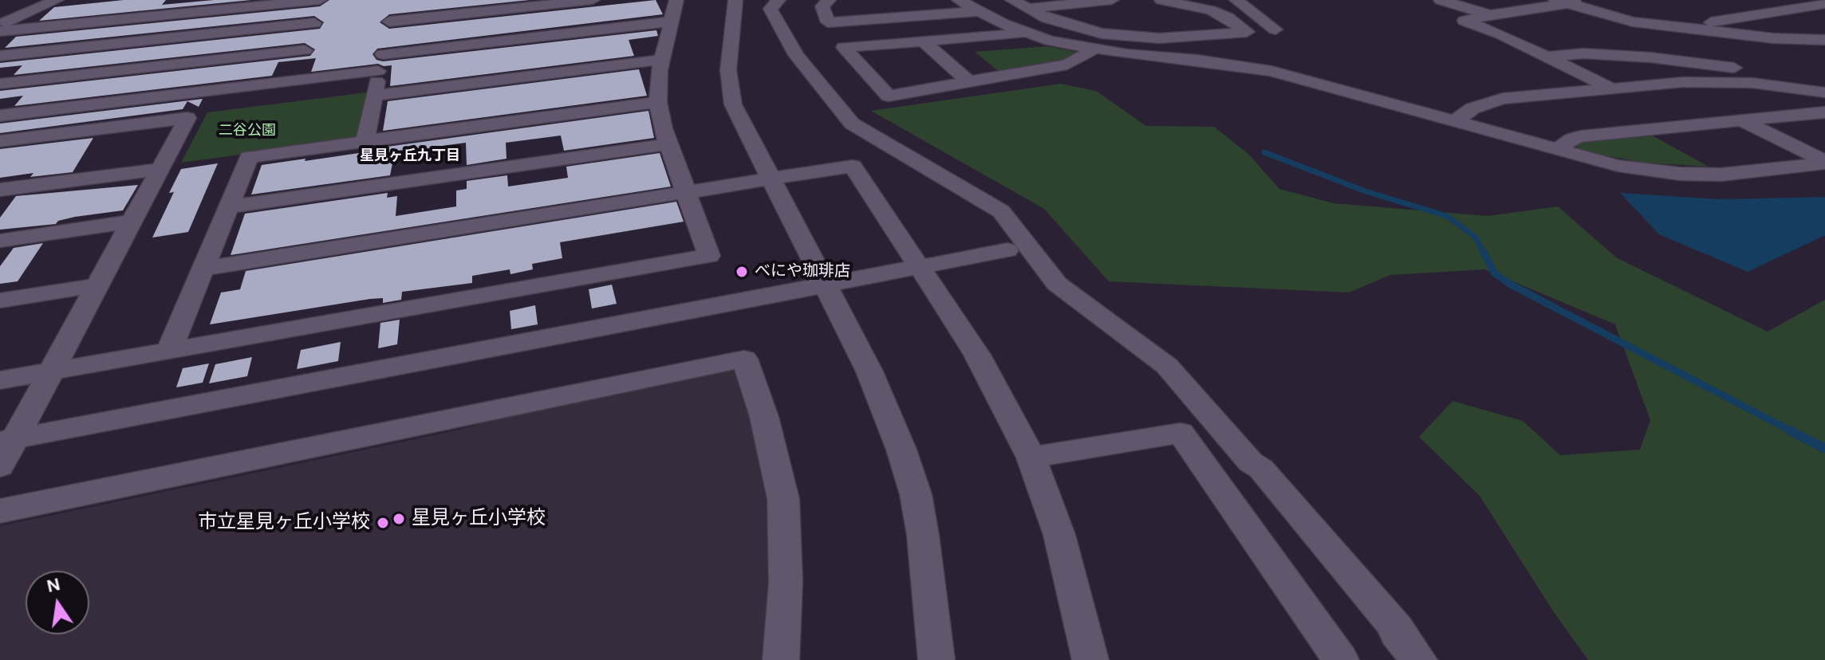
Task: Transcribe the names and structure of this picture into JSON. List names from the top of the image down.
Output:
{
  "districts": ["星見ヶ丘九丁目"],
  "parks": ["二谷公園"],
  "places": ["べにや珈琲店", "星見ヶ丘小学校", "市立星見ヶ丘小学校"],
  "north": "top"
}
